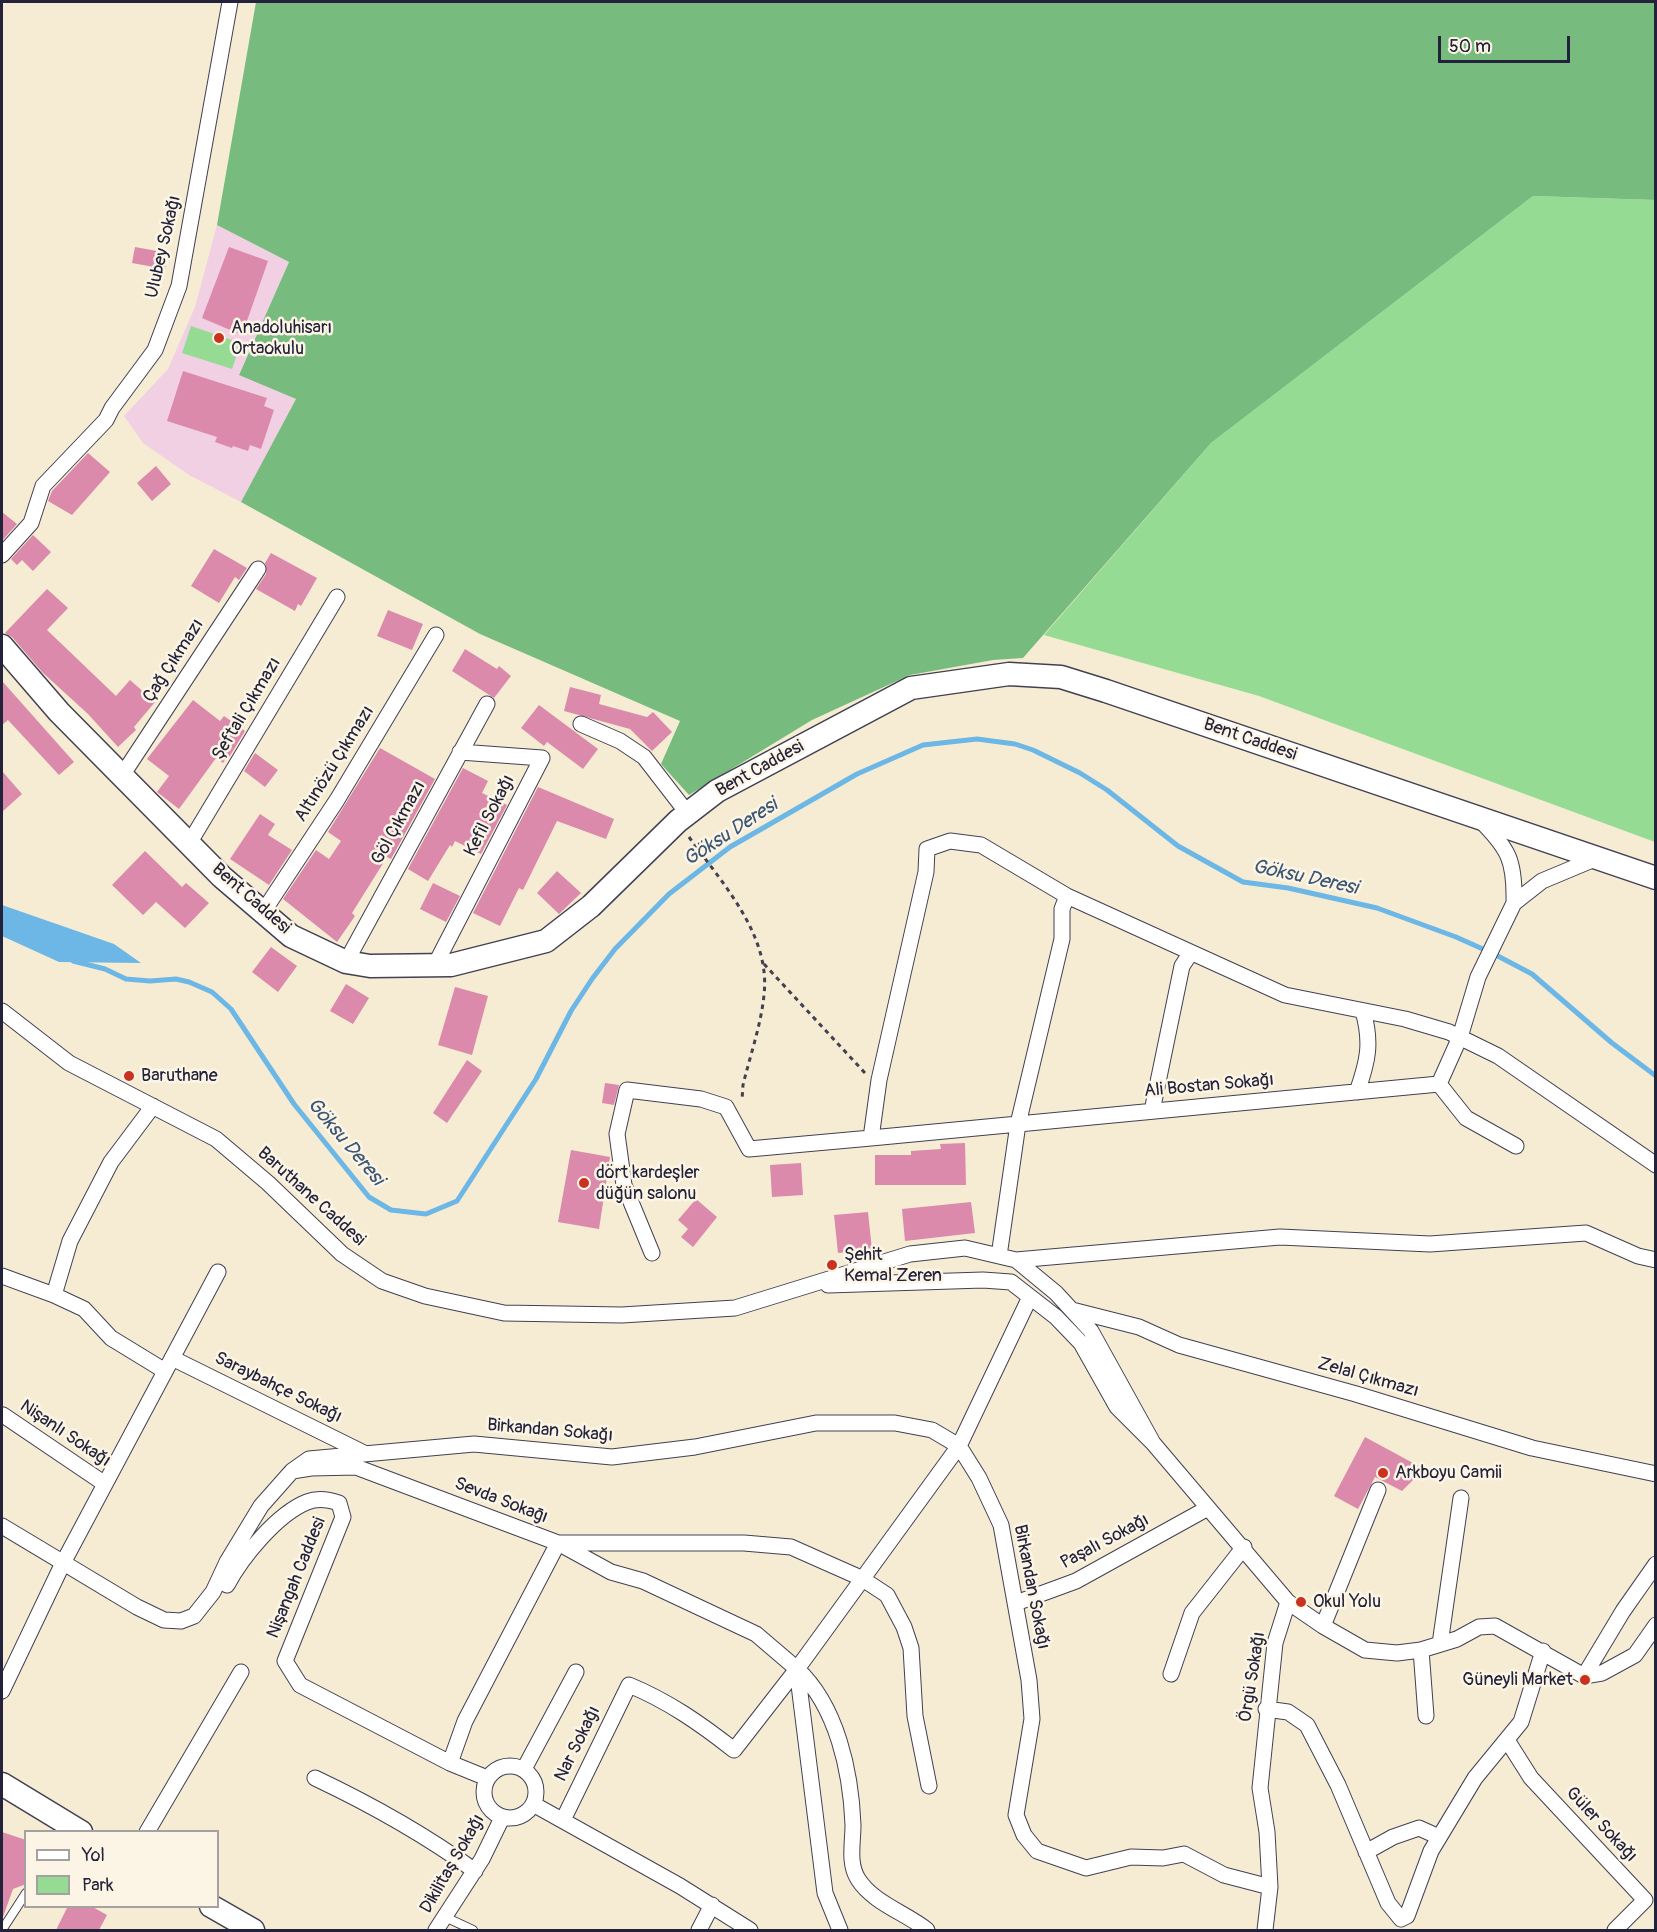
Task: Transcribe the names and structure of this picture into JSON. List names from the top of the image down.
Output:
{
  "streets": {
    "street": [
      "Ulubey Sokağı",
      "Çağ Çıkmazı",
      "Şeftali Çıkmazı",
      "Bent Caddesi",
      "Altınözü Çıkmazı",
      "Kefil Sokağı",
      "Göl Çıkmazı",
      "Ali Bostan Sokağı",
      "Baruthane Caddesi",
      "Zelal Çıkmazı",
      "Saraybahçe Sokağı",
      "Birkandan Sokağı",
      "Nişanlı Sokağı",
      "Sevda Sokaḡı",
      "Paşalı Sokağı",
      "Nişangah Caddesi",
      "Örgü Sokağı",
      "Nar Sokağı",
      "Güler Sokağı",
      "Dikilitaş Sokağı"
    ]
  },
  "crossings": [
    ["Çağ Çıkmazı", "Bent Caddesi"],
    ["Şeftali Çıkmazı", "Bent Caddesi"],
    ["Bent Caddesi", "Altınözü Çıkmazı"],
    ["Bent Caddesi", "Kefil Sokağı"],
    ["Bent Caddesi", "Göl Çıkmazı"],
    ["Kefil Sokağı", "Göl Çıkmazı"],
    ["Saraybahçe Sokağı", "Birkandan Sokağı"],
    ["Birkandan Sokağı", "Sevda Sokaḡı"],
    ["Birkandan Sokağı", "Paşalı Sokağı"],
    ["Birkandan Sokağı", "Örgü Sokağı"],
    ["Sevda Sokaḡı", "Nar Sokağı"],
    ["Nişangah Caddesi", "Dikilitaş Sokağı"]
  ],
  "water": ["Göksu Deresi"],
  "places": [
    "Anadoluhisarı Ortaokulu",
    "Baruthane",
    "dört kardeşler düğün salonu",
    "Şehit Kemal Zeren",
    "Arkboyu Camii",
    "Okul Yolu",
    "Güneyli Market"
  ],
  "legend": ["Yol", "Park"],
  "scale_bar": "50 m"
}
